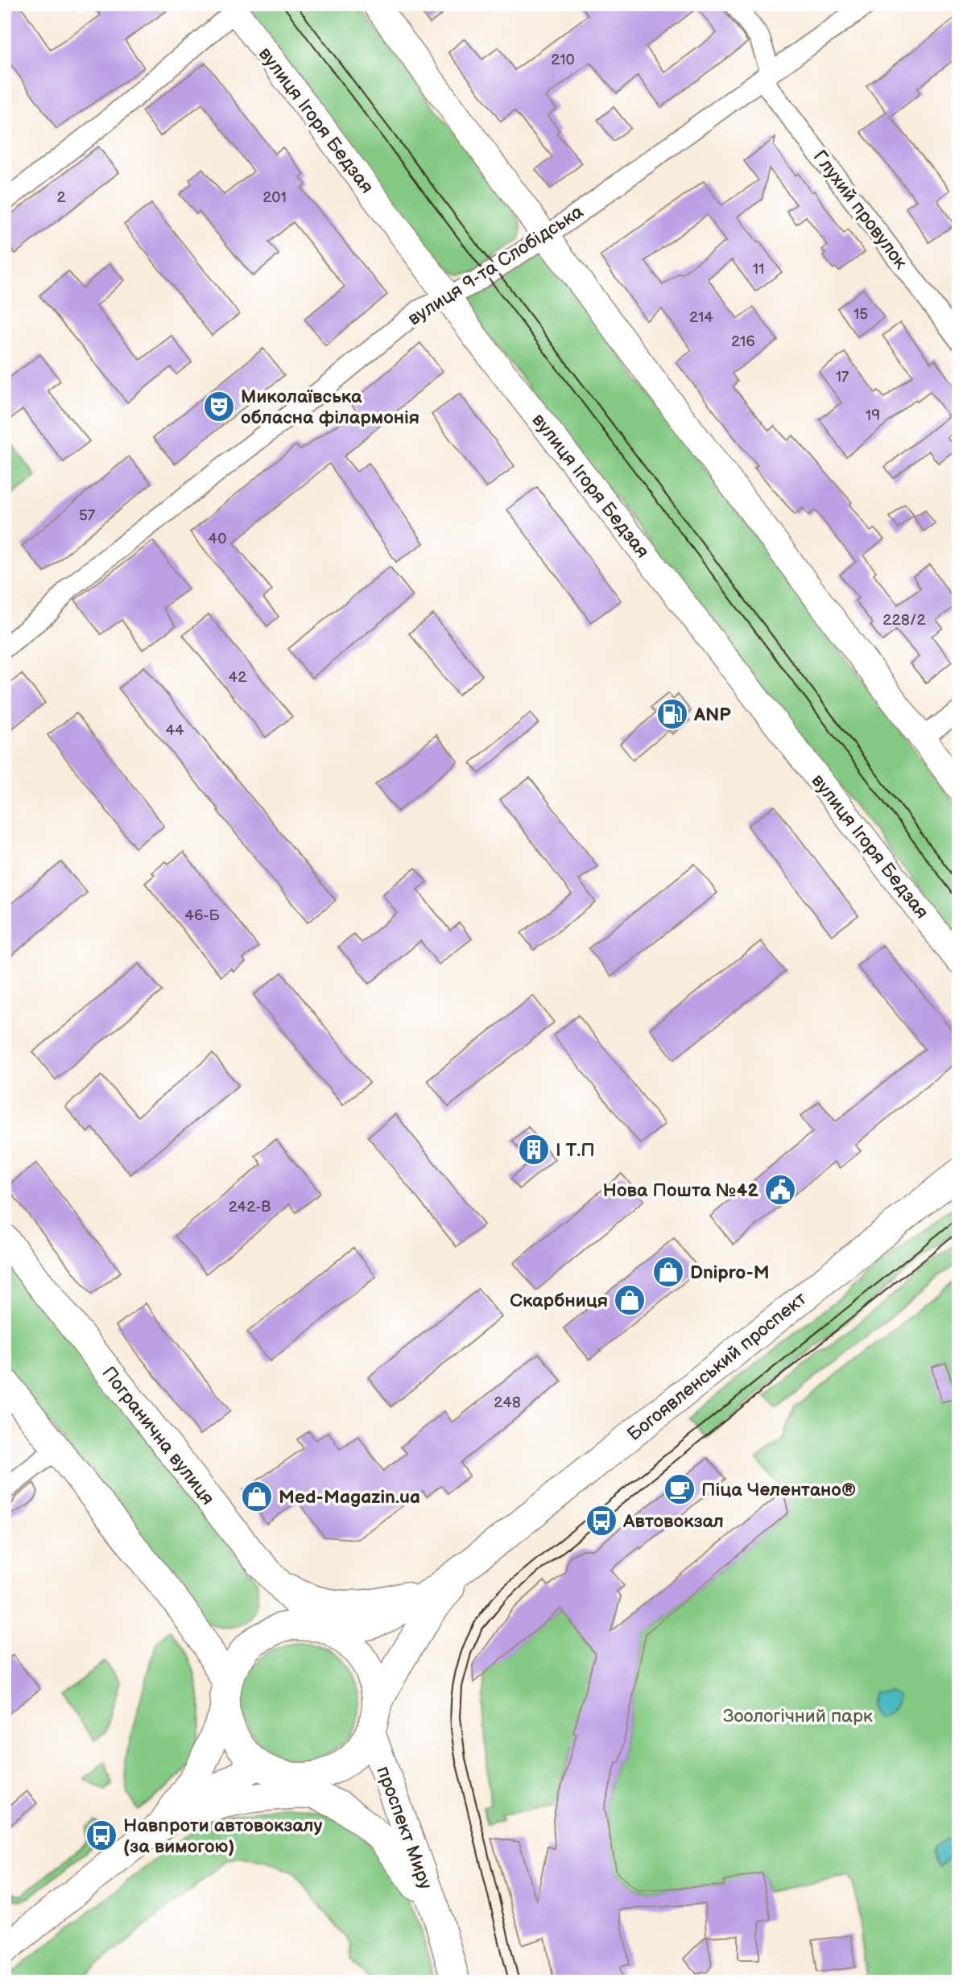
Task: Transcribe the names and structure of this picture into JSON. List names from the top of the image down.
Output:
{
  "streets": {
    "main road": ["Богоявленський проспект", "Погранична вулиця", "проспект Миру"],
    "street": ["вулиця Ігоря Бедзая", "Глухий провулок", "вулиця 9-та Слобідська"]
  },
  "crossings": [
    ["вулиця Ігоря Бедзая", "вулиця 9-та Слобідська"],
    ["Глухий провулок", "вулиця 9-та Слобідська"],
    ["Богоявленський проспект", "Погранична вулиця"],
    ["Богоявленський проспект", "проспект Миру"],
    ["Погранична вулиця", "проспект Миру"]
  ],
  "parks": ["Зоологічний парк"],
  "places": {
    "theatre": ["Миколаївська обласна філармонія"],
    "fuel station": ["ANP"],
    "building": ["І Т.П"],
    "public building": ["Нова Пошта №42"],
    "shop": ["Dnipro-M", "Скарбниця", "Med-Magazin.ua"],
    "cafe": ["Піца Челентано®"],
    "bus stop": ["Автовокзал", "Навпроти автовокзалу (за вимогою)"]
  },
  "house_numbers": [
    "210",
    "2",
    "201",
    "11",
    "15",
    "214",
    "216",
    "17",
    "19",
    "57",
    "40",
    "228/2",
    "42",
    "44",
    "46-Б",
    "242-В",
    "248"
  ]
}
